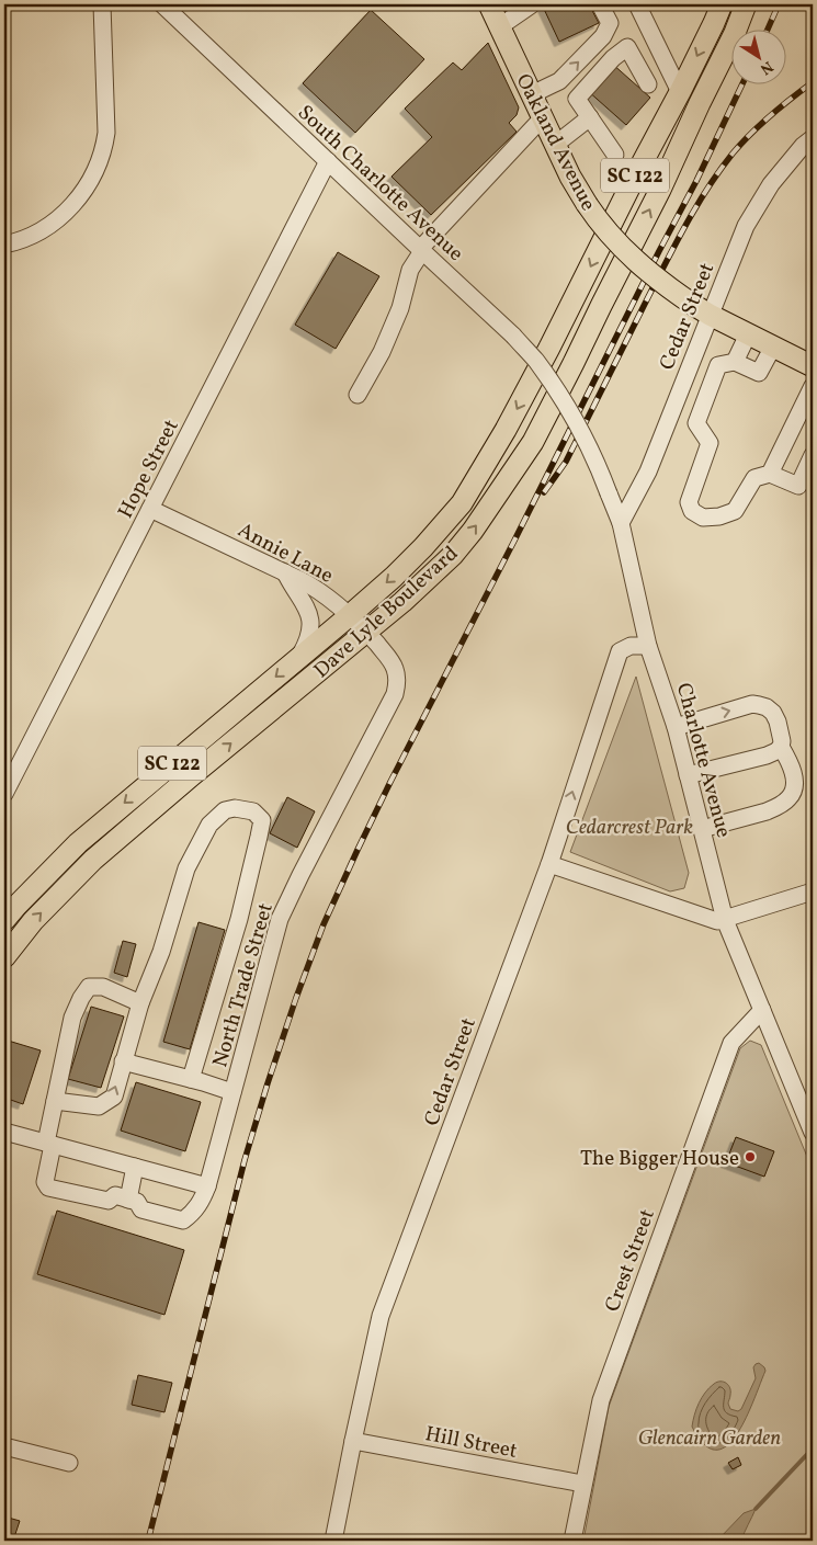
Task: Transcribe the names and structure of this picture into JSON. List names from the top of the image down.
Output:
{
  "streets": {
    "main road": ["Oakland Avenue", "SC 122", "Dave Lyle Boulevard"],
    "street": [
      "South Charlotte Avenue",
      "Cedar Street",
      "Hope Street",
      "Annie Lane",
      "Charlotte Avenue",
      "North Trade Street",
      "Crest Street",
      "Hill Street"
    ]
  },
  "crossings": [
    ["Oakland Avenue", "Cedar Street"],
    ["South Charlotte Avenue", "Hope Street"],
    ["South Charlotte Avenue", "Charlotte Avenue"],
    ["Cedar Street", "Charlotte Avenue"],
    ["Cedar Street", "Hill Street"],
    ["Hope Street", "Annie Lane"],
    ["Annie Lane", "Dave Lyle Boulevard"],
    ["Annie Lane", "North Trade Street"],
    ["Charlotte Avenue", "Crest Street"],
    ["Crest Street", "Hill Street"]
  ],
  "parks": ["Cedarcrest Park", "Glencairn Garden"],
  "places": ["The Bigger House"],
  "north": "bottom right"
}
